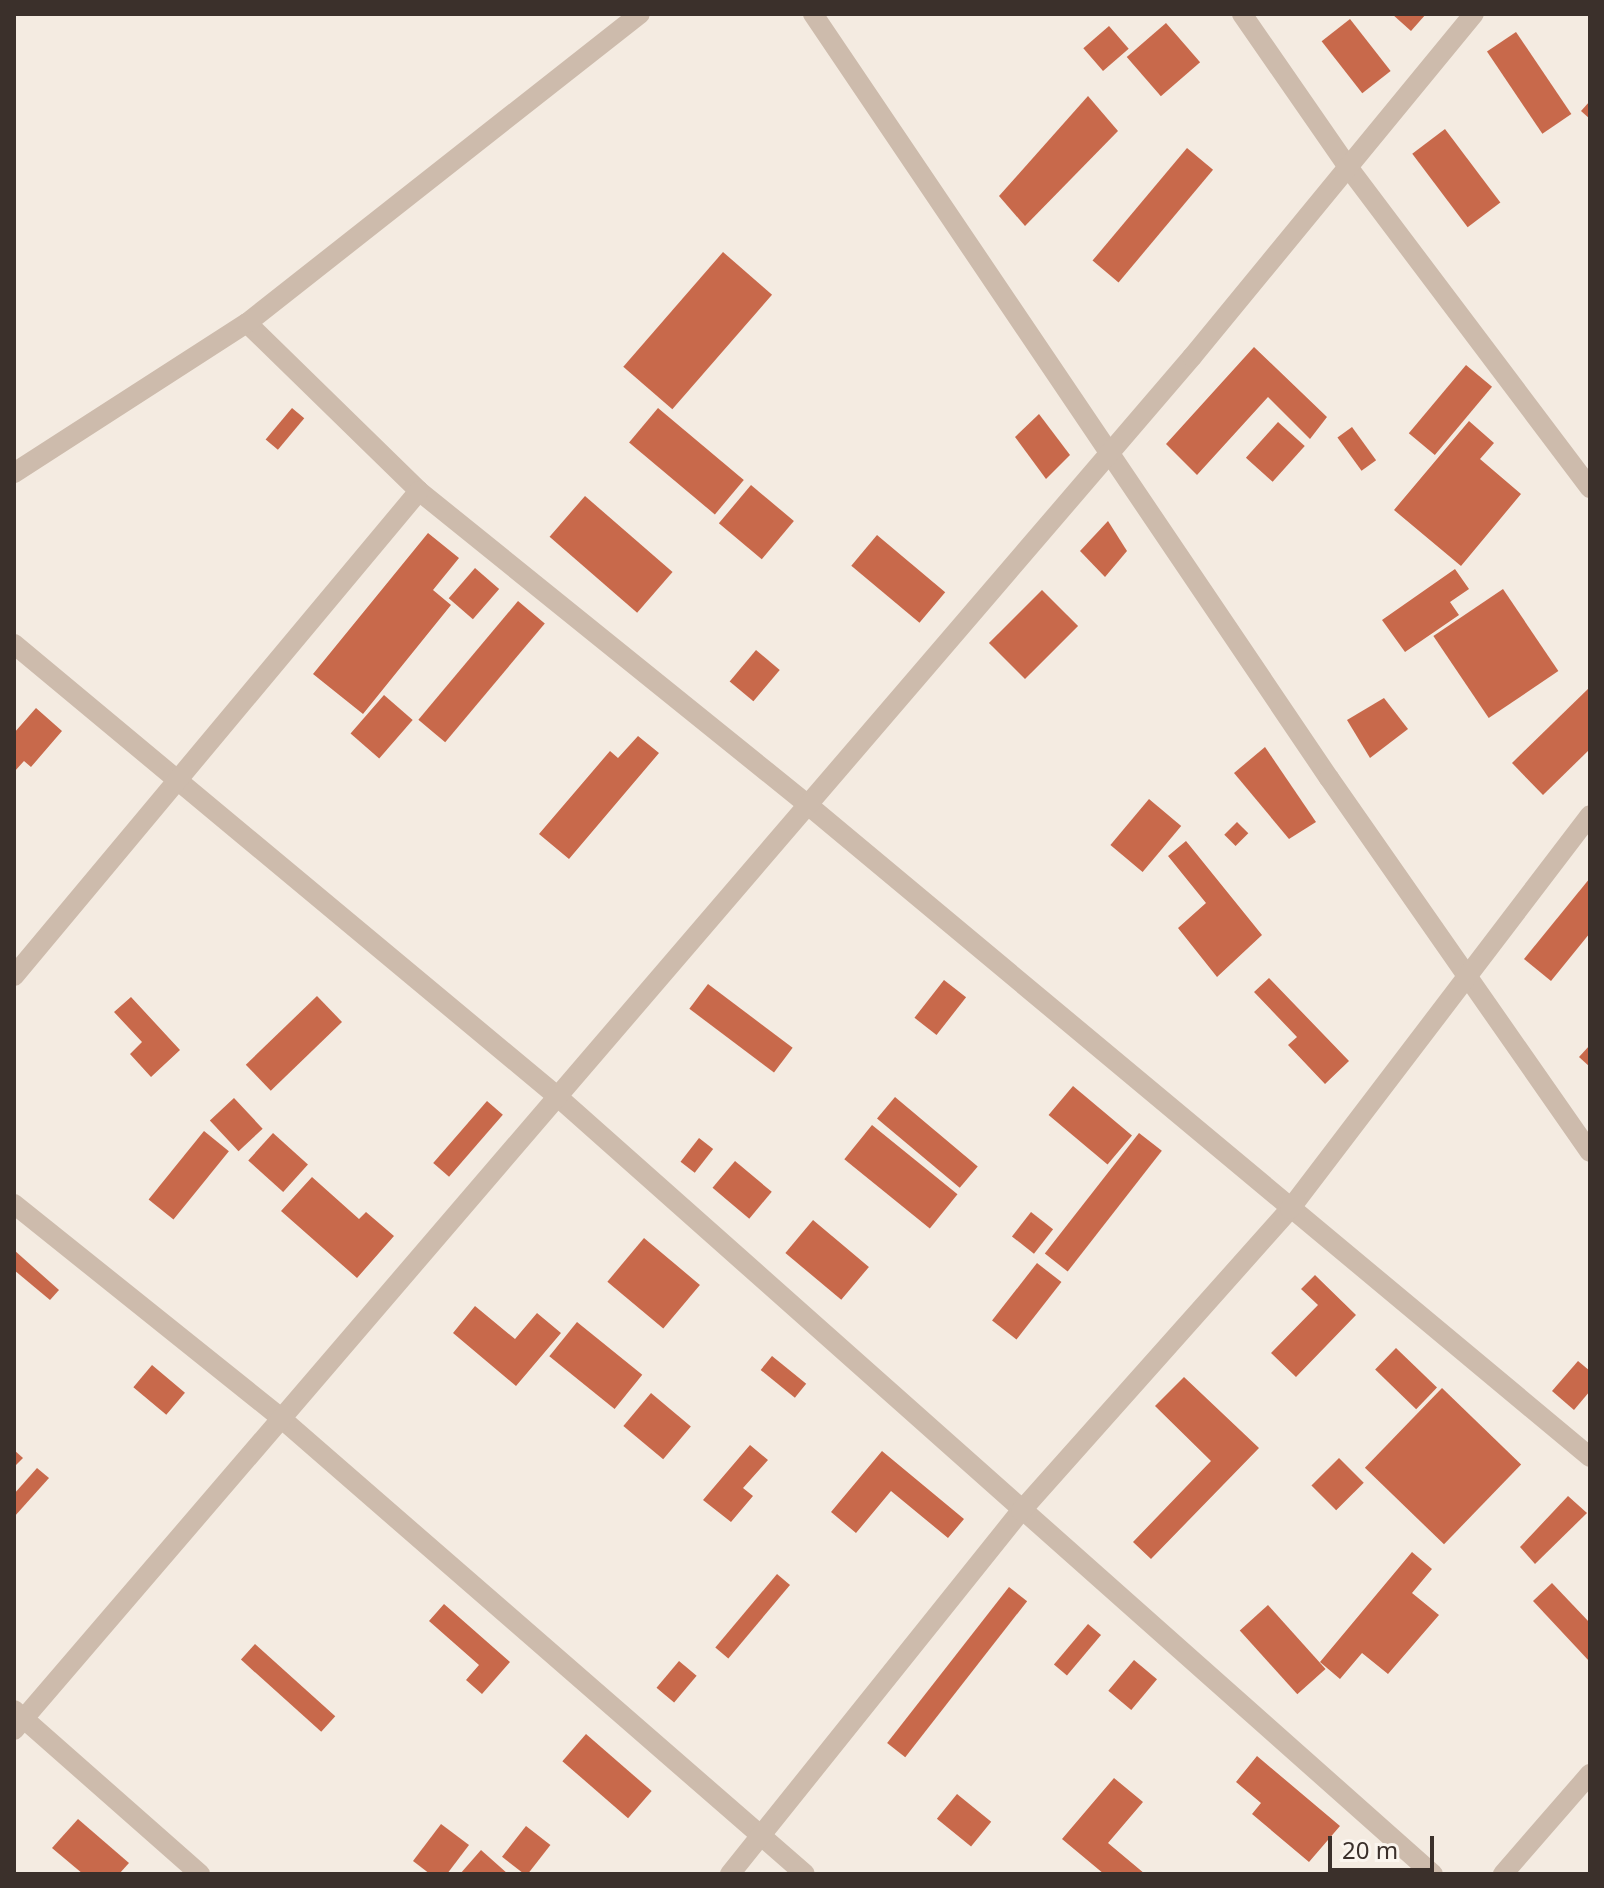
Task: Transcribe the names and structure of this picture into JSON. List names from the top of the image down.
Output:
{
  "scale_bar": "20 m"
}
